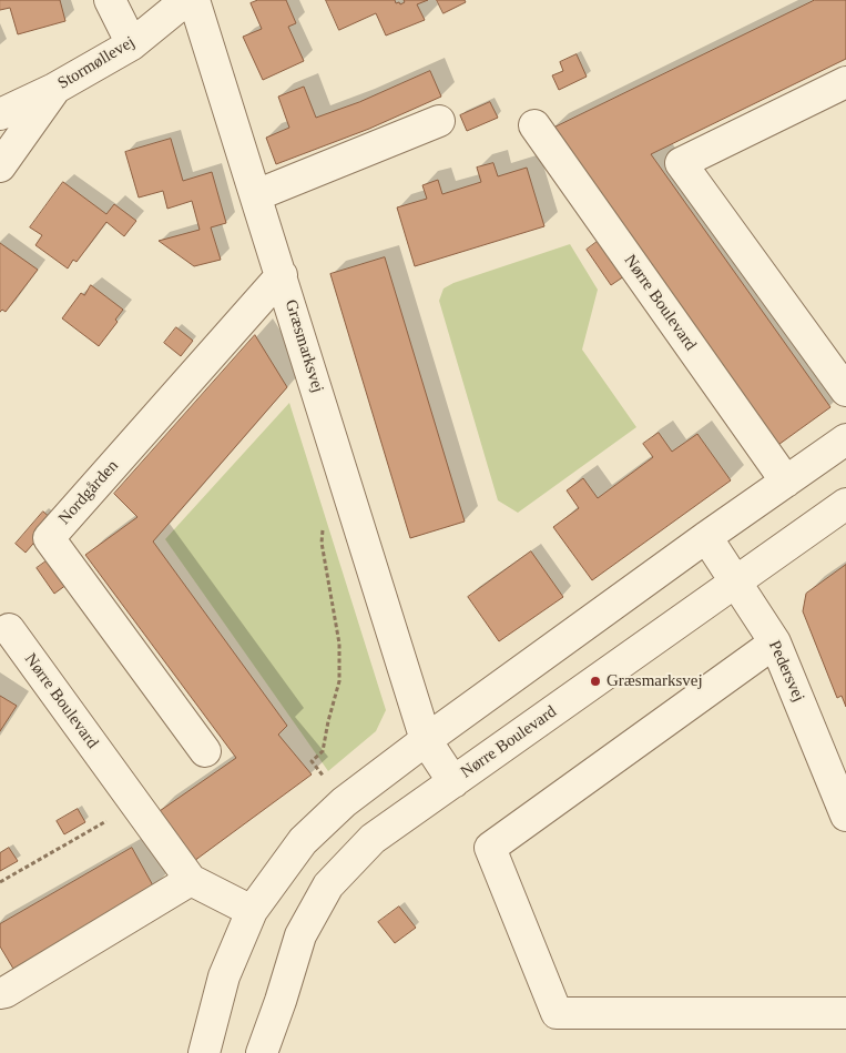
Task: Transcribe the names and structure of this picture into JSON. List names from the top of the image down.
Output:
{
  "streets": {
    "street": [
      "Stormøllevej",
      "Nørre Boulevard",
      "Græsmarksvej",
      "Nordgården",
      "Pedersvej"
    ]
  },
  "crossings": [
    ["Nørre Boulevard", "Græsmarksvej"],
    ["Nørre Boulevard", "Pedersvej"],
    ["Græsmarksvej", "Nordgården"]
  ],
  "places": ["Græsmarksvej"]
}
